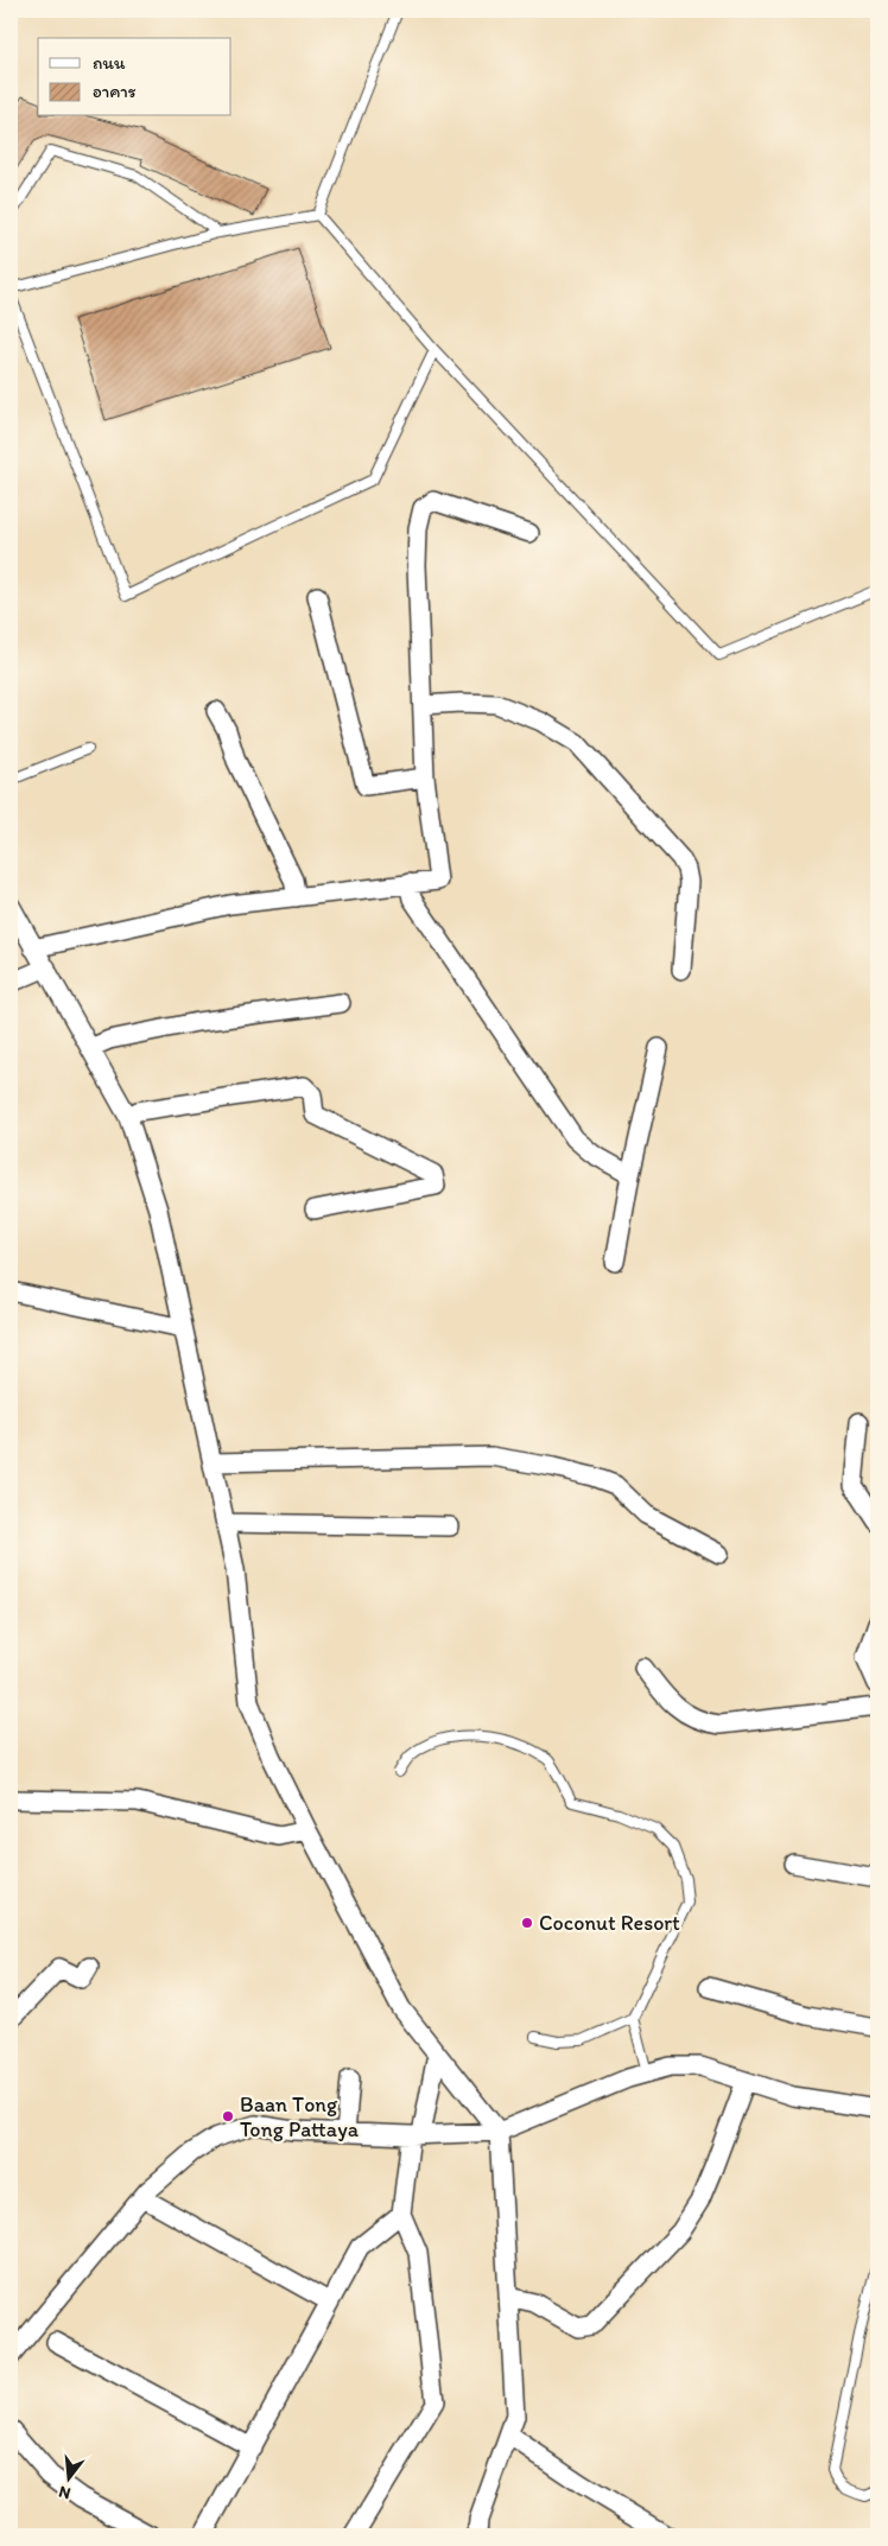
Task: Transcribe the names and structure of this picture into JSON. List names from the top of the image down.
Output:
{
  "places": ["Coconut Resort", "Baan Tong Tong Pattaya"],
  "legend": ["ถนน", "อาคาร"],
  "north": "bottom"
}
